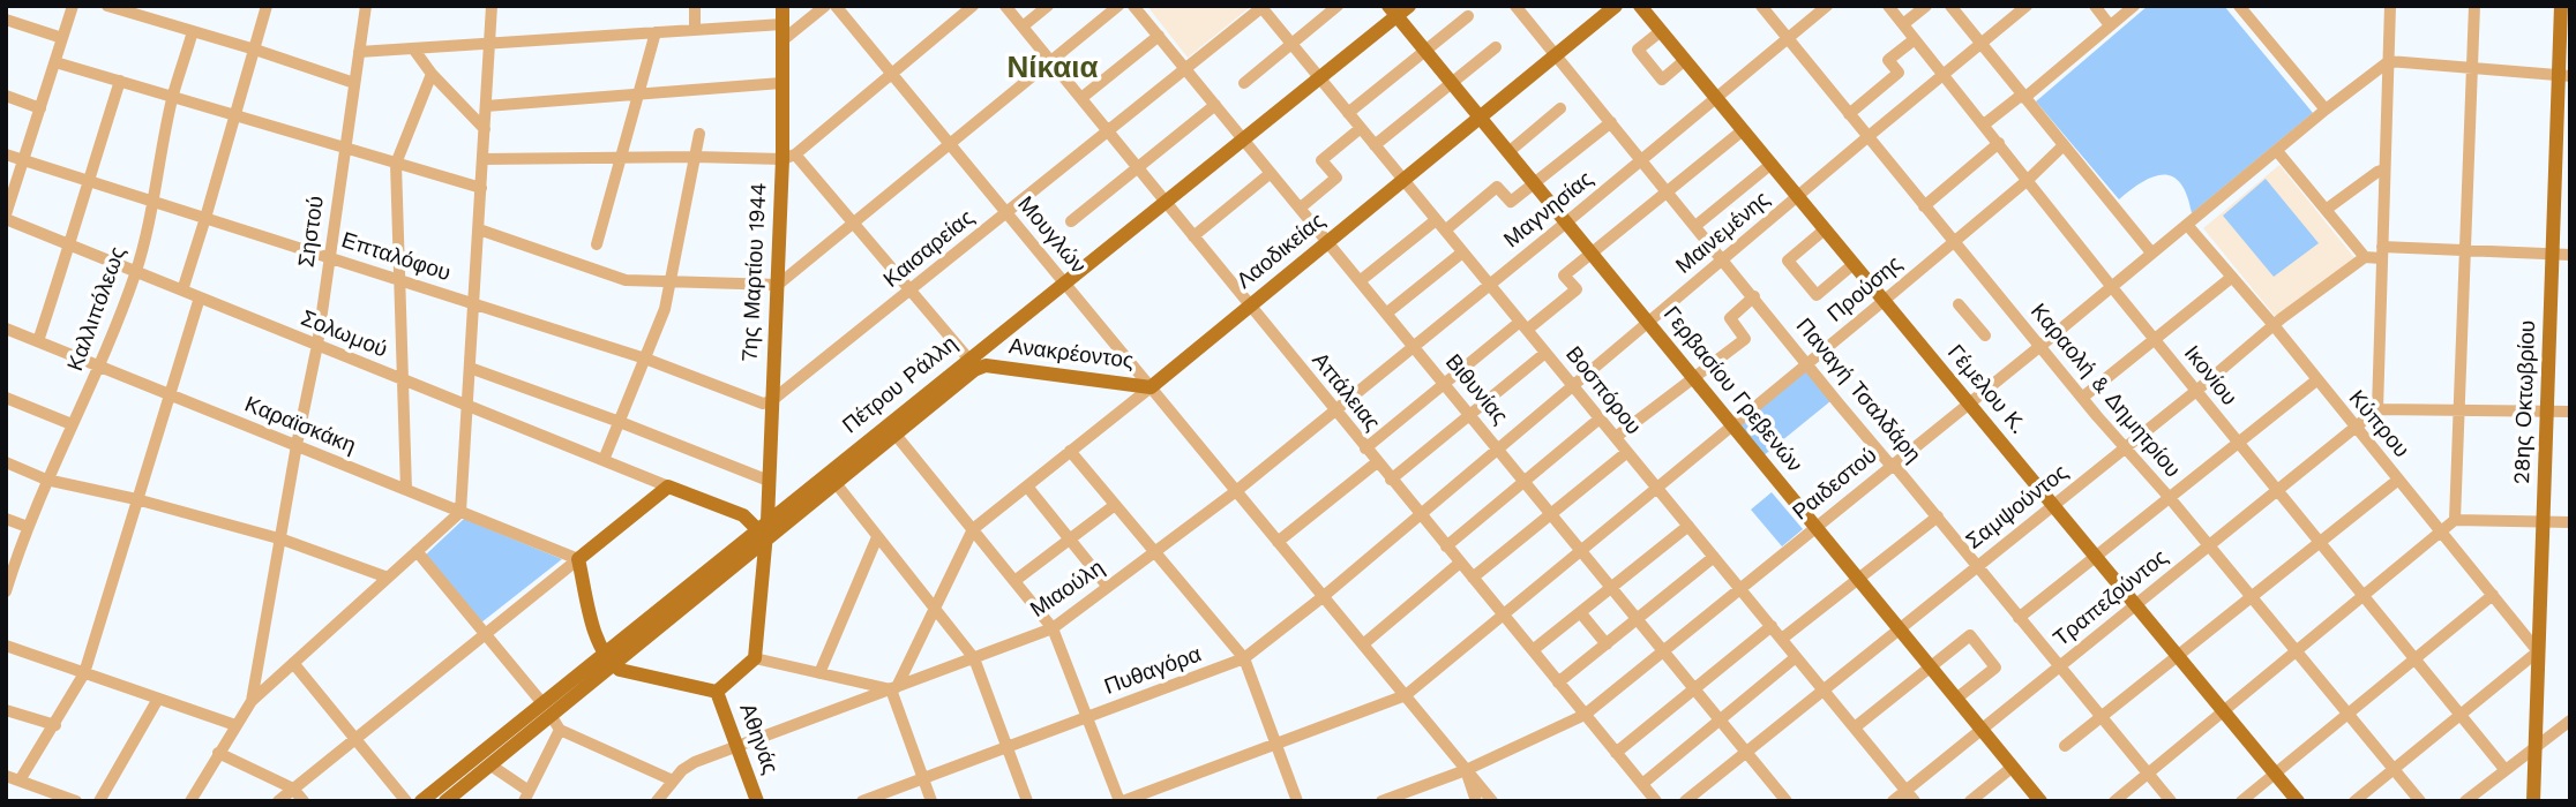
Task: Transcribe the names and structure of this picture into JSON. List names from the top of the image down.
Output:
{
  "streets": {
    "main road": [
      "Λαοδικείας",
      "7ης Μαρτίου 1944",
      "Ανακρέοντος",
      "Πέτρου Ράλλη",
      "Γερβασίου Γρεβενών",
      "Γέμελου Κ.",
      "28ης Οκτωβρίου",
      "Αθηνάς"
    ],
    "street": [
      "Μαγνησίας",
      "Σηστού",
      "Μαινεμένης",
      "Μουγλών",
      "Καισαρείας",
      "Επταλόφου",
      "Προύσης",
      "Καλλιπόλεως",
      "Σολωμού",
      "Ικονίου",
      "Βιθυνίας",
      "Βοσπόρου",
      "Παναγή Τσαλδάρη",
      "Καραολή & Δημητρίου",
      "Αττάλειας",
      "Κύπρου",
      "Καραϊσκάκη",
      "Ραιδεστού",
      "Σαμψούντος",
      "Μιαούλη",
      "Τραπεζούντος",
      "Πυθαγόρα"
    ]
  },
  "crossings": [
    ["Μαγνησίας", "Βιθυνίας"],
    ["Μαγνησίας", "Γερβασίου Γρεβενών"],
    ["Μαγνησίας", "Γέμελου Κ."],
    ["Μαγνησίας", "Βοσπόρου"],
    ["Μαγνησίας", "Παναγή Τσαλδάρη"],
    ["Μαγνησίας", "Καραολή & Δημητρίου"],
    ["Μαγνησίας", "Αττάλειας"],
    ["Μαγνησίας", "Μιαούλη"],
    ["Σηστού", "Επταλόφου"],
    ["Σηστού", "Σολωμού"],
    ["Σηστού", "Καραϊσκάκη"],
    ["Μαινεμένης", "Ικονίου"],
    ["Μαινεμένης", "Βιθυνίας"],
    ["Μαινεμένης", "Γερβασίου Γρεβενών"],
    ["Μαινεμένης", "Γέμελου Κ."],
    ["Μαινεμένης", "Βοσπόρου"],
    ["Μαινεμένης", "Παναγή Τσαλδάρη"],
    ["Μαινεμένης", "Καραολή & Δημητρίου"],
    ["Μαινεμένης", "Αττάλειας"],
    ["Μαινεμένης", "Πυθαγόρα"],
    ["Μουγλών", "Καισαρείας"],
    ["Μουγλών", "Λαοδικείας"],
    ["Μουγλών", "Προύσης"],
    ["Μουγλών", "Ανακρέοντος"],
    ["Μουγλών", "Πέτρου Ράλλη"],
    ["Μουγλών", "Ραιδεστού"],
    ["Μουγλών", "Μιαούλη"],
    ["Μουγλών", "Πυθαγόρα"],
    ["Καισαρείας", "Επταλόφου"],
    ["Καισαρείας", "7ης Μαρτίου 1944"],
    ["Καισαρείας", "Βιθυνίας"],
    ["Καισαρείας", "Βοσπόρου"],
    ["Καισαρείας", "Αττάλειας"],
    ["Λαοδικείας", "Ανακρέοντος"],
    ["Λαοδικείας", "Βιθυνίας"],
    ["Λαοδικείας", "Γερβασίου Γρεβενών"],
    ["Λαοδικείας", "Βοσπόρου"],
    ["Λαοδικείας", "Παναγή Τσαλδάρη"],
    ["Λαοδικείας", "Αττάλειας"],
    ["Επταλόφου", "7ης Μαρτίου 1944"],
    ["Επταλόφου", "Καλλιπόλεως"],
    ["7ης Μαρτίου 1944", "Πέτρου Ράλλη"],
    ["Προύσης", "Ικονίου"],
    ["Προύσης", "Βιθυνίας"],
    ["Προύσης", "Γερβασίου Γρεβενών"],
    ["Προύσης", "Γέμελου Κ."],
    ["Προύσης", "Βοσπόρου"],
    ["Προύσης", "Παναγή Τσαλδάρη"],
    ["Προύσης", "Καραολή & Δημητρίου"],
    ["Προύσης", "Αττάλειας"],
    ["Καλλιπόλεως", "Σολωμού"],
    ["Καλλιπόλεως", "Καραϊσκάκη"],
    ["Ανακρέοντος", "Πέτρου Ράλλη"],
    ["Ικονίου", "Ραιδεστού"],
    ["Ικονίου", "Σαμψούντος"],
    ["Ικονίου", "Τραπεζούντος"],
    ["Πέτρου Ράλλη", "Βιθυνίας"],
    ["Πέτρου Ράλλη", "Γερβασίου Γρεβενών"],
    ["Πέτρου Ράλλη", "Βοσπόρου"],
    ["Πέτρου Ράλλη", "Αττάλειας"],
    ["Βιθυνίας", "Ραιδεστού"],
    ["Βιθυνίας", "Σαμψούντος"],
    ["Γερβασίου Γρεβενών", "Ραιδεστού"],
    ["Γερβασίου Γρεβενών", "Σαμψούντος"],
    ["Γερβασίου Γρεβενών", "Τραπεζούντος"],
    ["Γέμελου Κ.", "Ραιδεστού"],
    ["Γέμελου Κ.", "Σαμψούντος"],
    ["Γέμελου Κ.", "Τραπεζούντος"],
    ["Βοσπόρου", "Ραιδεστού"],
    ["Βοσπόρου", "Σαμψούντος"],
    ["Βοσπόρου", "Τραπεζούντος"],
    ["Παναγή Τσαλδάρη", "Ραιδεστού"],
    ["Παναγή Τσαλδάρη", "Σαμψούντος"],
    ["Παναγή Τσαλδάρη", "Τραπεζούντος"],
    ["Καραολή & Δημητρίου", "Ραιδεστού"],
    ["Καραολή & Δημητρίου", "Σαμψούντος"],
    ["Καραολή & Δημητρίου", "Τραπεζούντος"],
    ["Αττάλειας", "Ραιδεστού"],
    ["Αττάλειας", "Μιαούλη"],
    ["Αττάλειας", "Πυθαγόρα"],
    ["28ης Οκτωβρίου", "Κύπρου"],
    ["Κύπρου", "Ραιδεστού"],
    ["Κύπρου", "Σαμψούντος"],
    ["Κύπρου", "Τραπεζούντος"],
    ["Μιαούλη", "Αθηνάς"]
  ],
  "districts": ["Νίκαια"]
}
